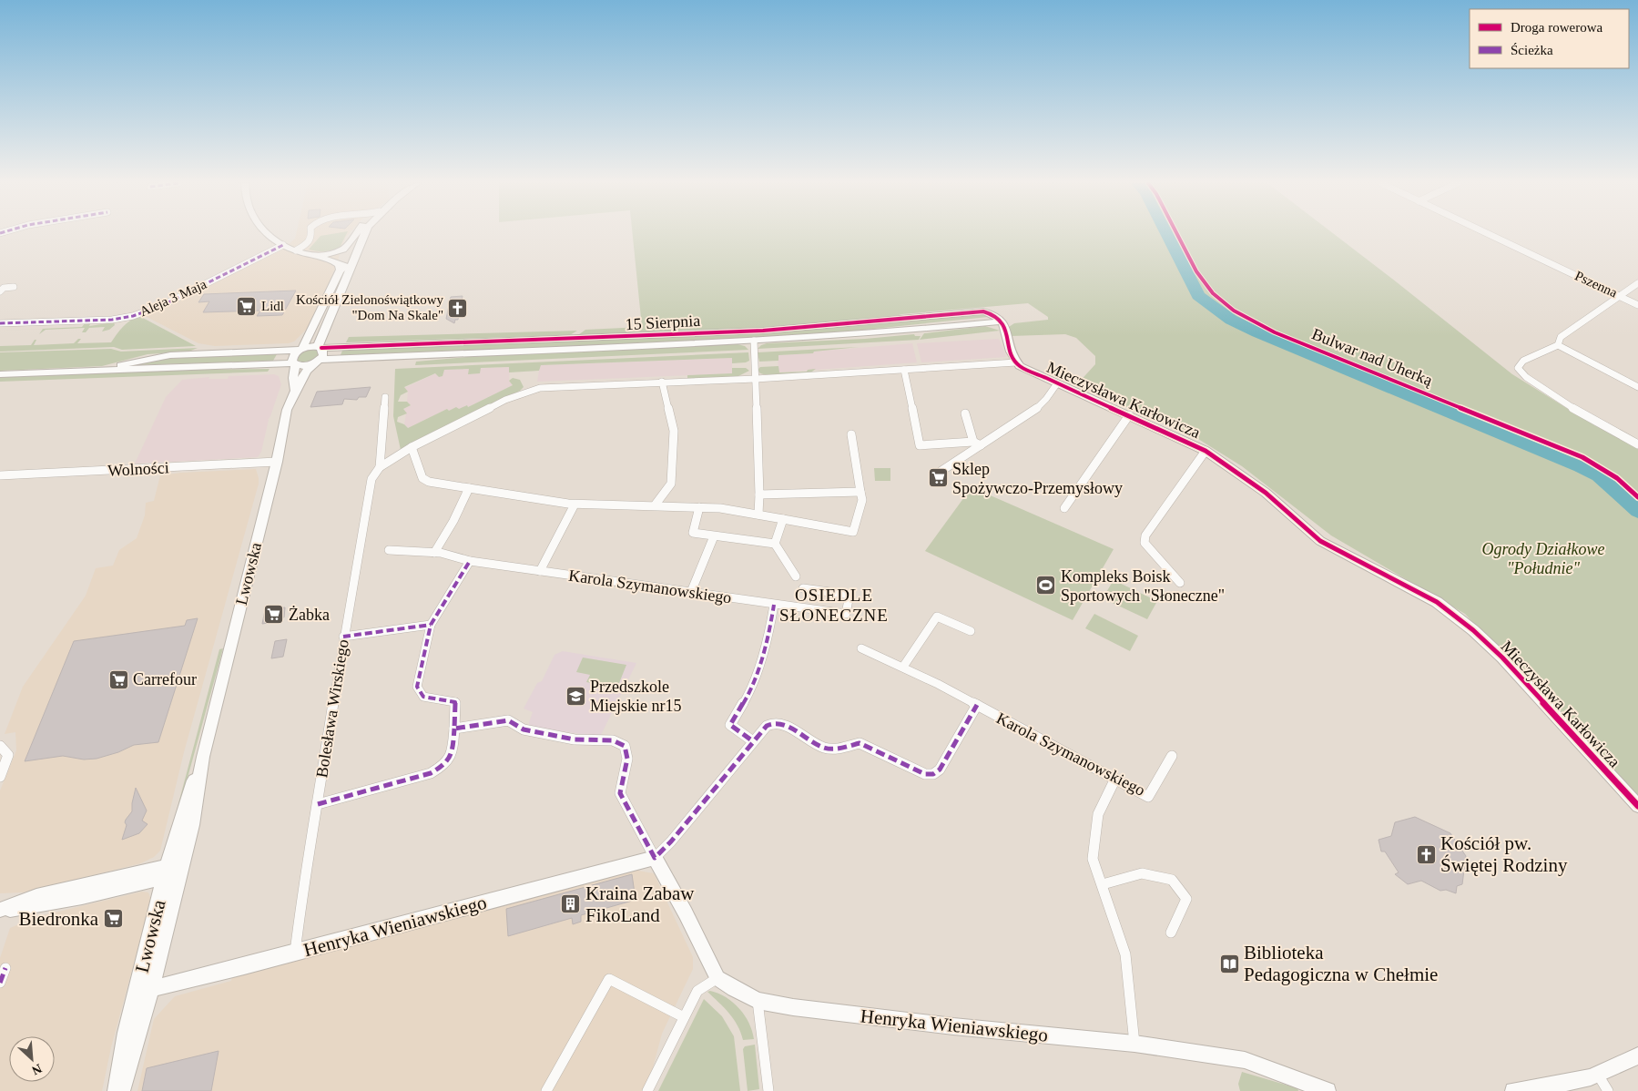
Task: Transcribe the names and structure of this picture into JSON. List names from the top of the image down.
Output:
{
  "streets": {
    "street": [
      "Pszenna",
      "Aleja 3 Maja",
      "15 Sierpnia",
      "Mieczysława Karłowicza",
      "Wolności",
      "Lwowska",
      "Karola Szymanowskiego",
      "Bolesława Wirskiego",
      "Henryka Wieniawskiego"
    ],
    "cycle path": ["Bulwar nad Uherką"]
  },
  "crossings": [
    ["15 Sierpnia", "Lwowska"],
    ["Wolności", "Lwowska"],
    ["Lwowska", "Henryka Wieniawskiego"],
    ["Bolesława Wirskiego", "Henryka Wieniawskiego"]
  ],
  "districts": ["OSIEDLE SŁONECZNE"],
  "parks": ["Ogrody Działkowe \"Południe\""],
  "places": {
    "supermarket": [
      "Lidl",
      "Sklep Spożywczo-Przemysłowy",
      "Żabka",
      "Carrefour",
      "Biedronka"
    ],
    "church": ["Kościół Zielonoświątkowy \"Dom Na Skale\"", "Kościół pw. Świętej Rodziny"],
    "sports": ["Kompleks Boisk Sportowych \"Słoneczne\""],
    "school or university": ["Przedszkole Miejskie nr15"],
    "building": ["Kraina Zabaw FikoLand"],
    "library": ["Biblioteka Pedagogiczna w Chełmie"]
  },
  "legend": ["Droga rowerowa", "Ścieżka"],
  "north": "bottom right"
}
